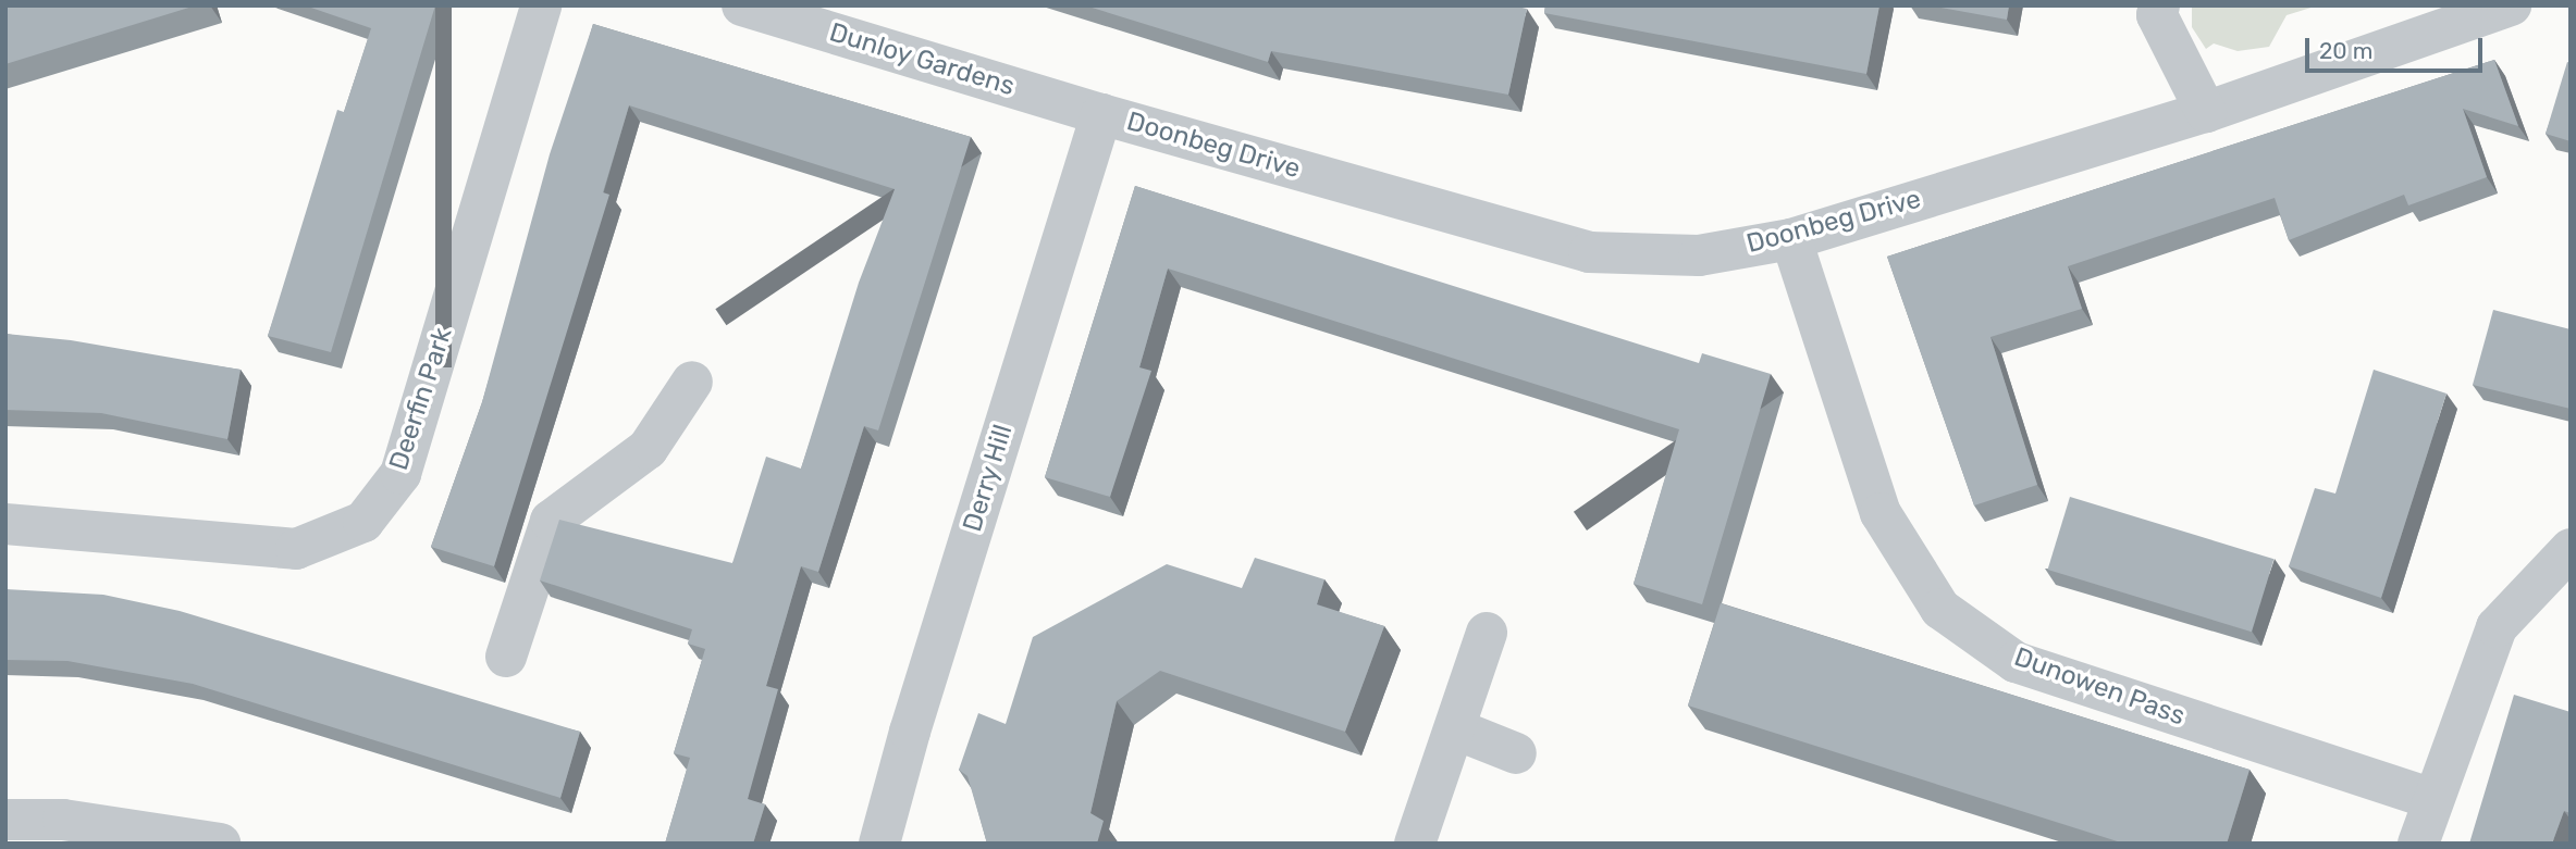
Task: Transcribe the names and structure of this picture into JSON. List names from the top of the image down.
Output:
{
  "streets": {
    "street": [
      "Dunloy Gardens",
      "Doonbeg Drive",
      "Deerfin Park",
      "Derry Hill",
      "Dunowen Pass"
    ]
  },
  "crossings": [
    ["Dunloy Gardens", "Doonbeg Drive"],
    ["Dunloy Gardens", "Derry Hill"],
    ["Doonbeg Drive", "Derry Hill"],
    ["Doonbeg Drive", "Dunowen Pass"]
  ],
  "scale_bar": "20 m"
}
